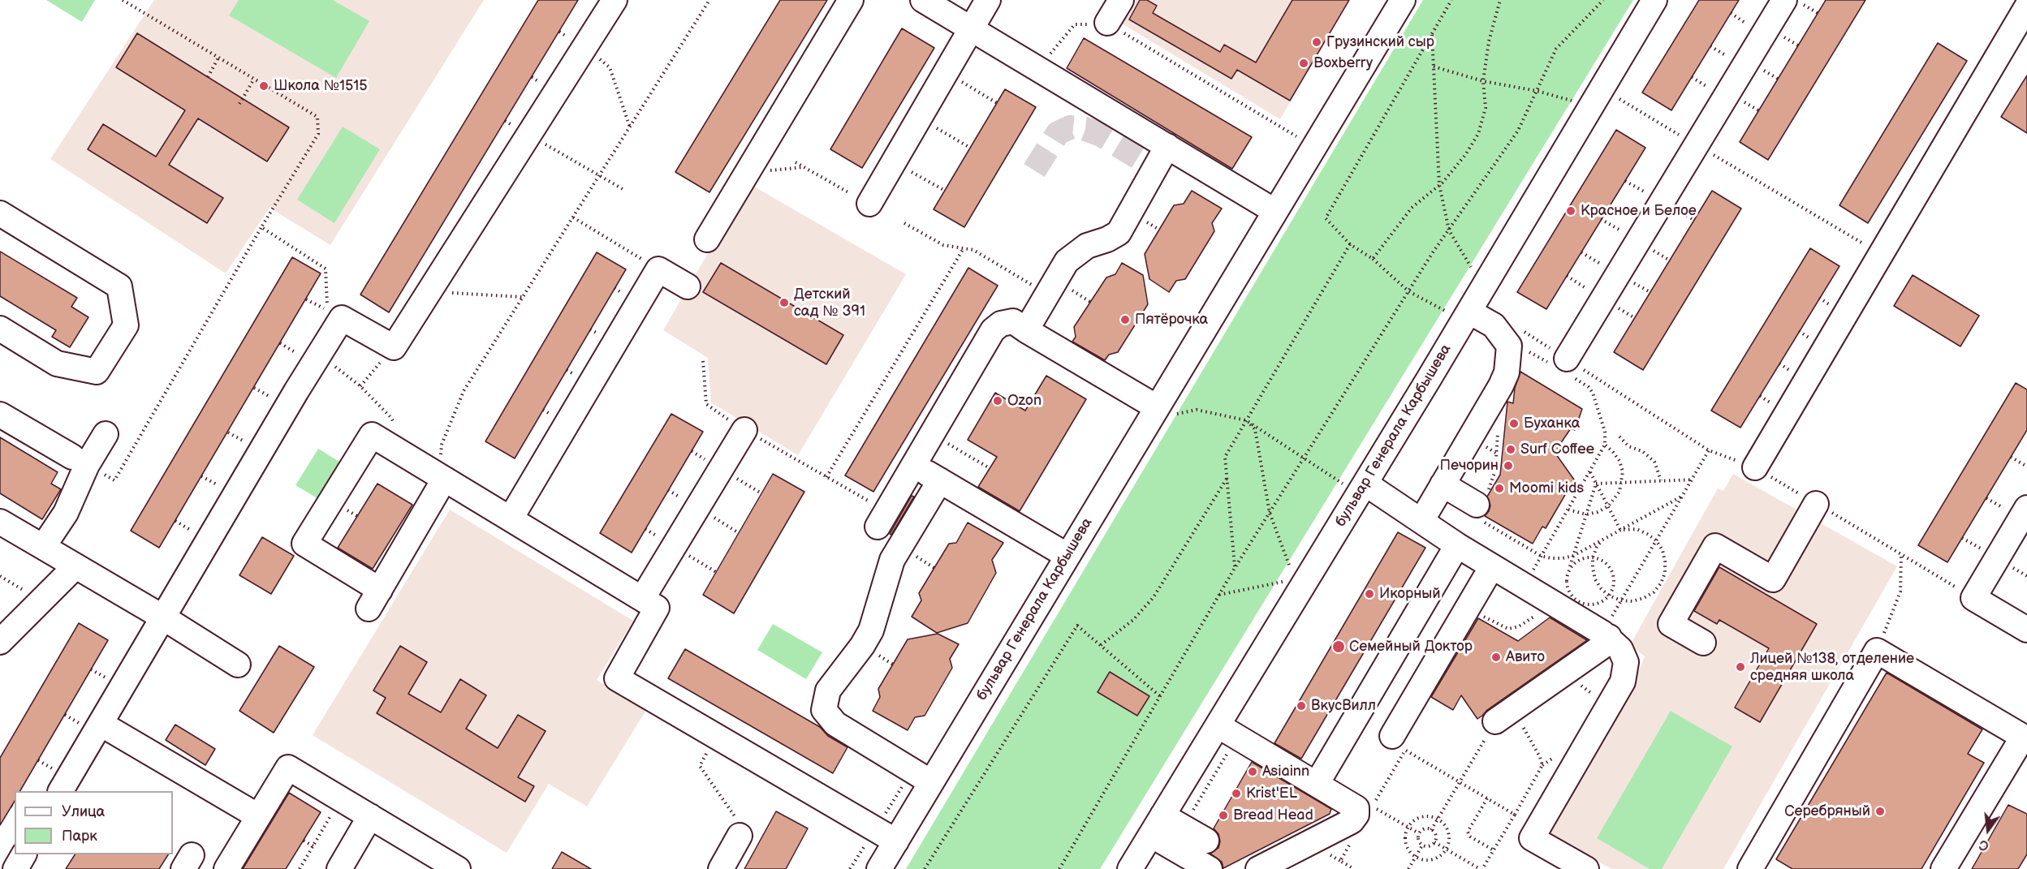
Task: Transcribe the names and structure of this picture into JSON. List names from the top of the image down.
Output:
{
  "streets": {
    "street": ["бульвар Генерала Карбышева"]
  },
  "places": [
    "Грузинский сыр",
    "Boxberry",
    "Школа №1515",
    "Красное и Белое",
    "Детский сад № 391",
    "Пятёрочка",
    "Ozon",
    "Буханка",
    "Surf Coffee",
    "Печорин",
    "Moomi kids",
    "Икорный",
    "Семейный Доктор",
    "Авито",
    "Лицей №138, отделение средняя школа",
    "ВкусВилл",
    "Asiainn",
    "Krist'EL",
    "Серебряный",
    "Bread Head"
  ],
  "legend": ["Улица", "Парк"],
  "north": "bottom"
}
